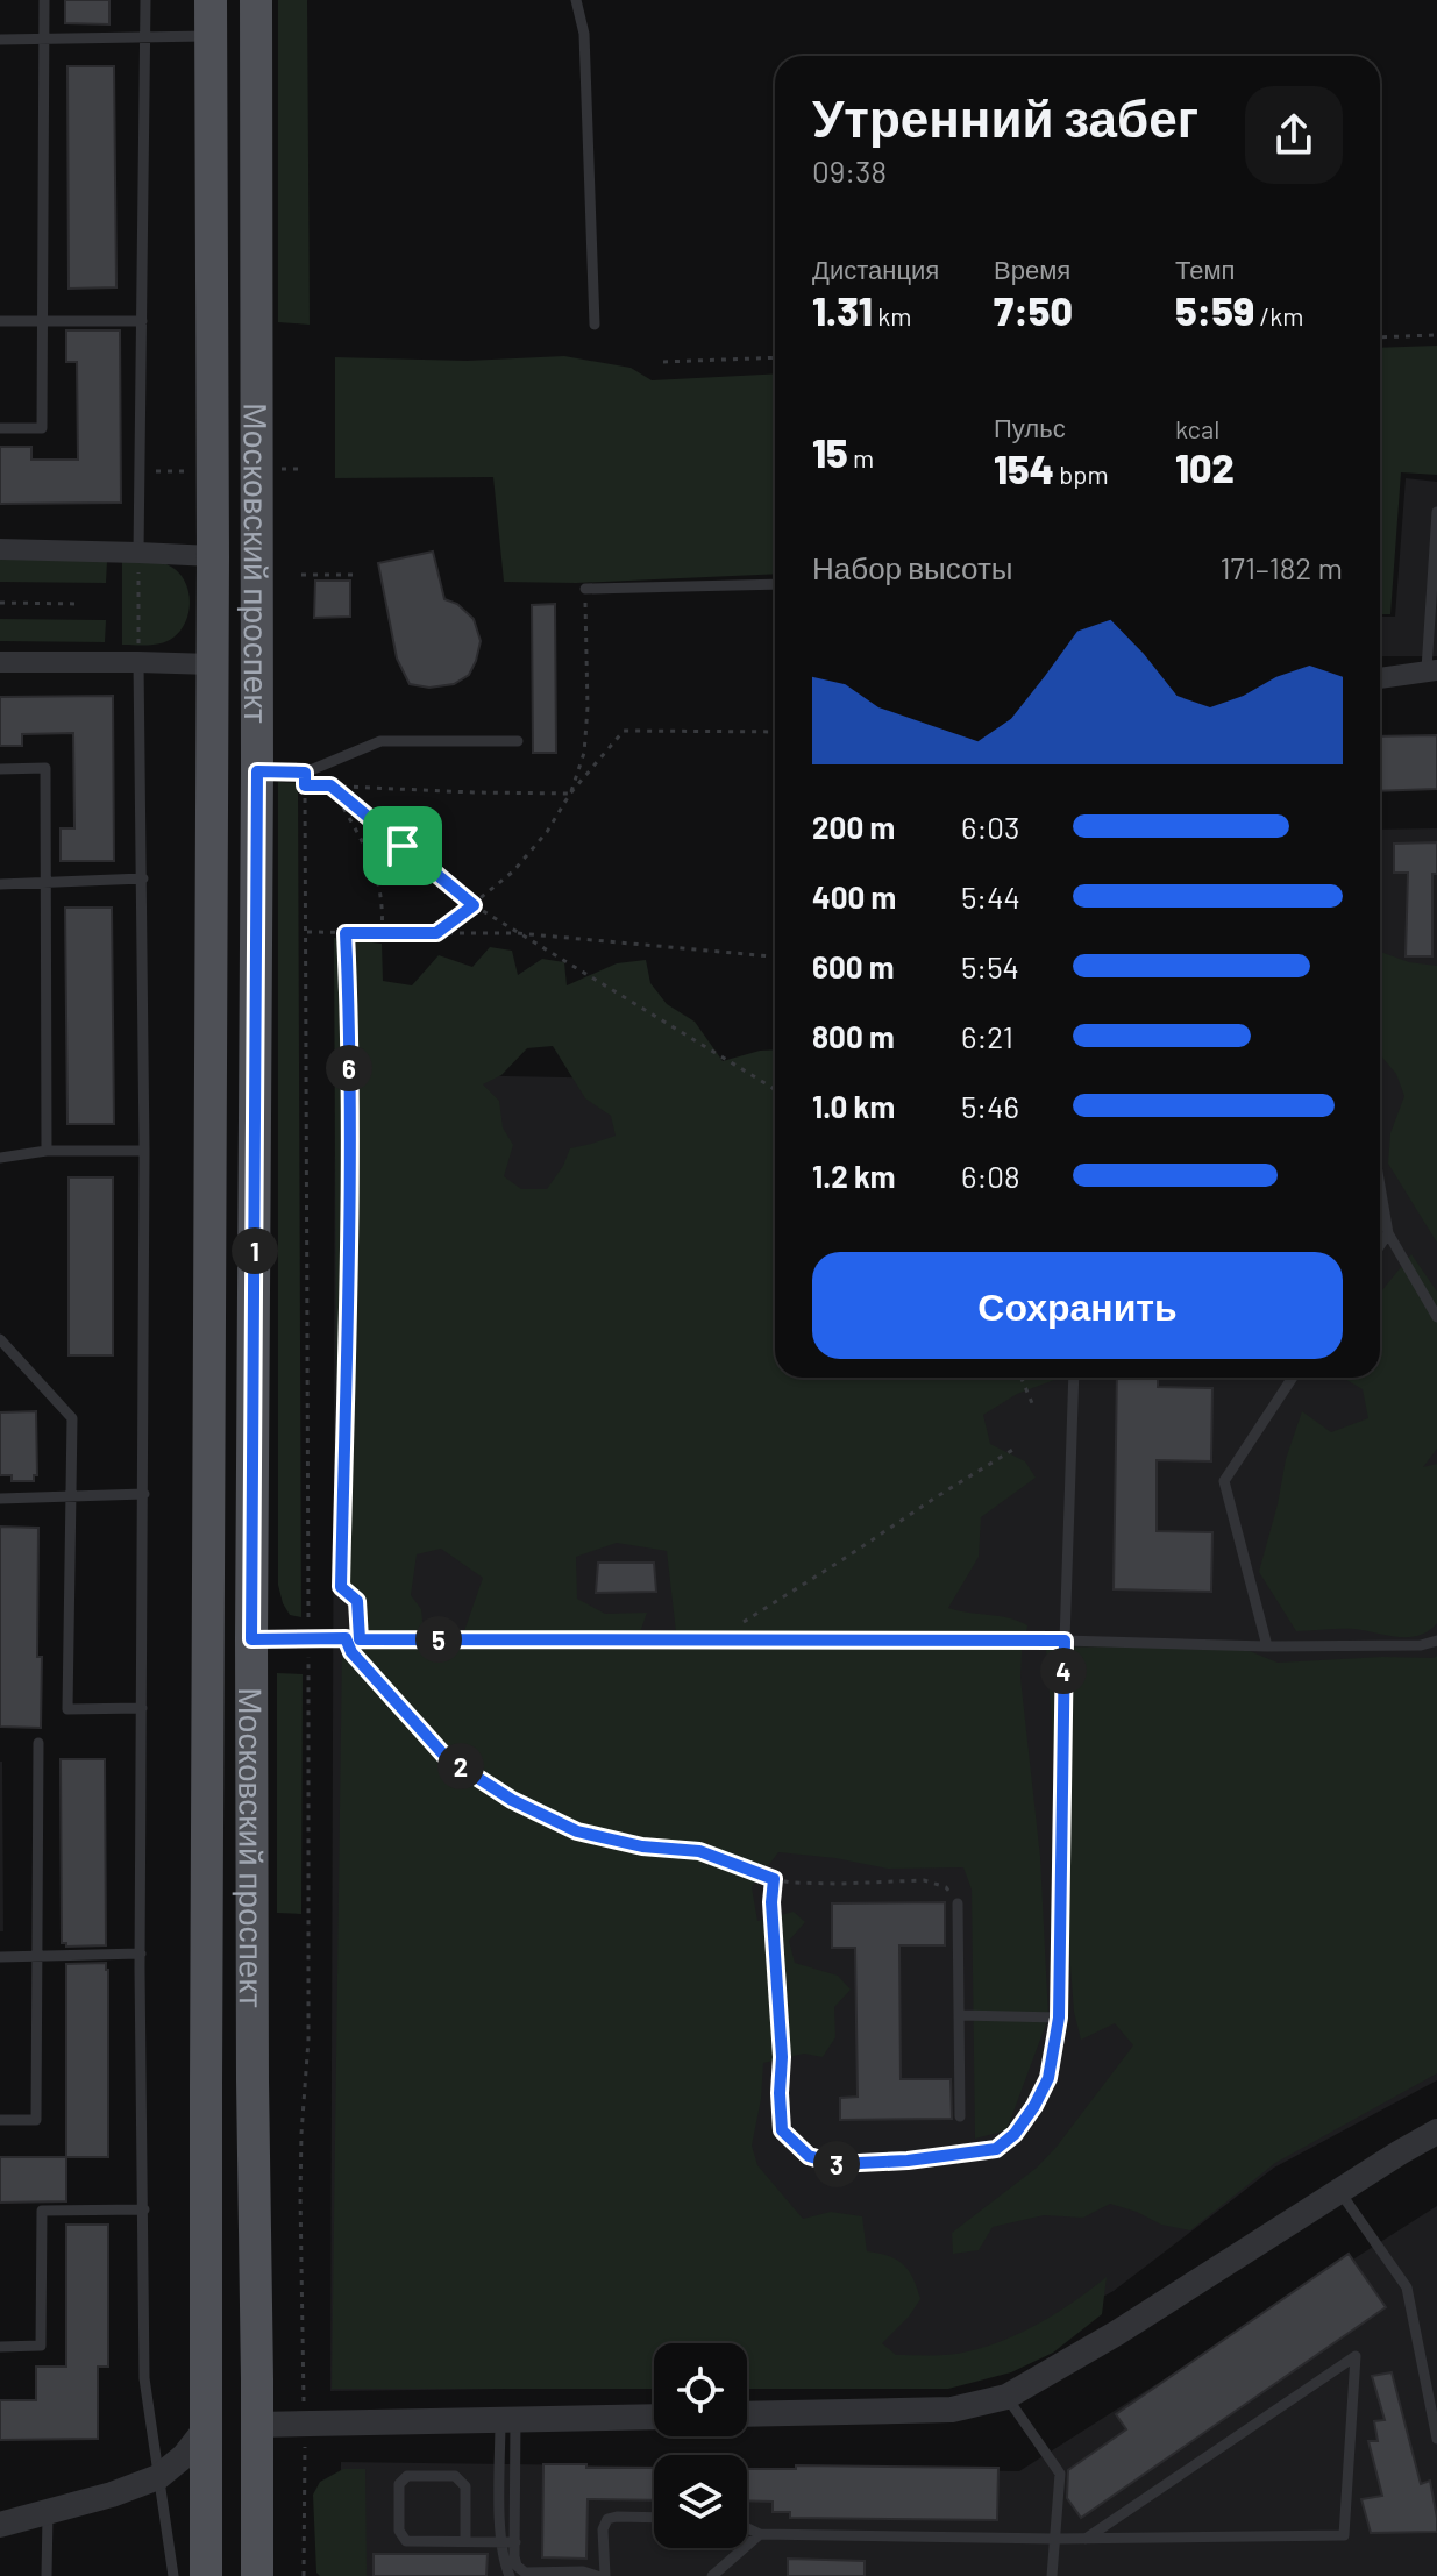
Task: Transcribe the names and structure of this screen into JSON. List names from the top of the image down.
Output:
{
  "streets": {
    "main road": ["Московский проспект"]
  },
  "page": {
    "heading": ["Утренний забег", "09:38"],
    "stats": [
      ["Дистанция", "1.31 km"],
      ["Время", "7:50"],
      ["Темп", "5:59 /km"],
      ["15 m"],
      ["Пульс", "154 bpm"],
      ["kcal", "102"]
    ],
    "chart": ["Набор высоты", "171–182 m"],
    "list": [
      {
        "name": "200 m",
        "note": "6:03"
      },
      {
        "name": "400 m",
        "note": "5:44"
      },
      {
        "name": "600 m",
        "note": "5:54"
      },
      {
        "name": "800 m",
        "note": "6:21"
      },
      {
        "name": "1.0 km",
        "note": "5:46"
      },
      {
        "name": "1.2 km",
        "note": "6:08"
      }
    ],
    "pins": [
      "6",
      "1",
      "5",
      "4",
      "2",
      "3"
    ],
    "buttons": "Сохранить"
  }
}
